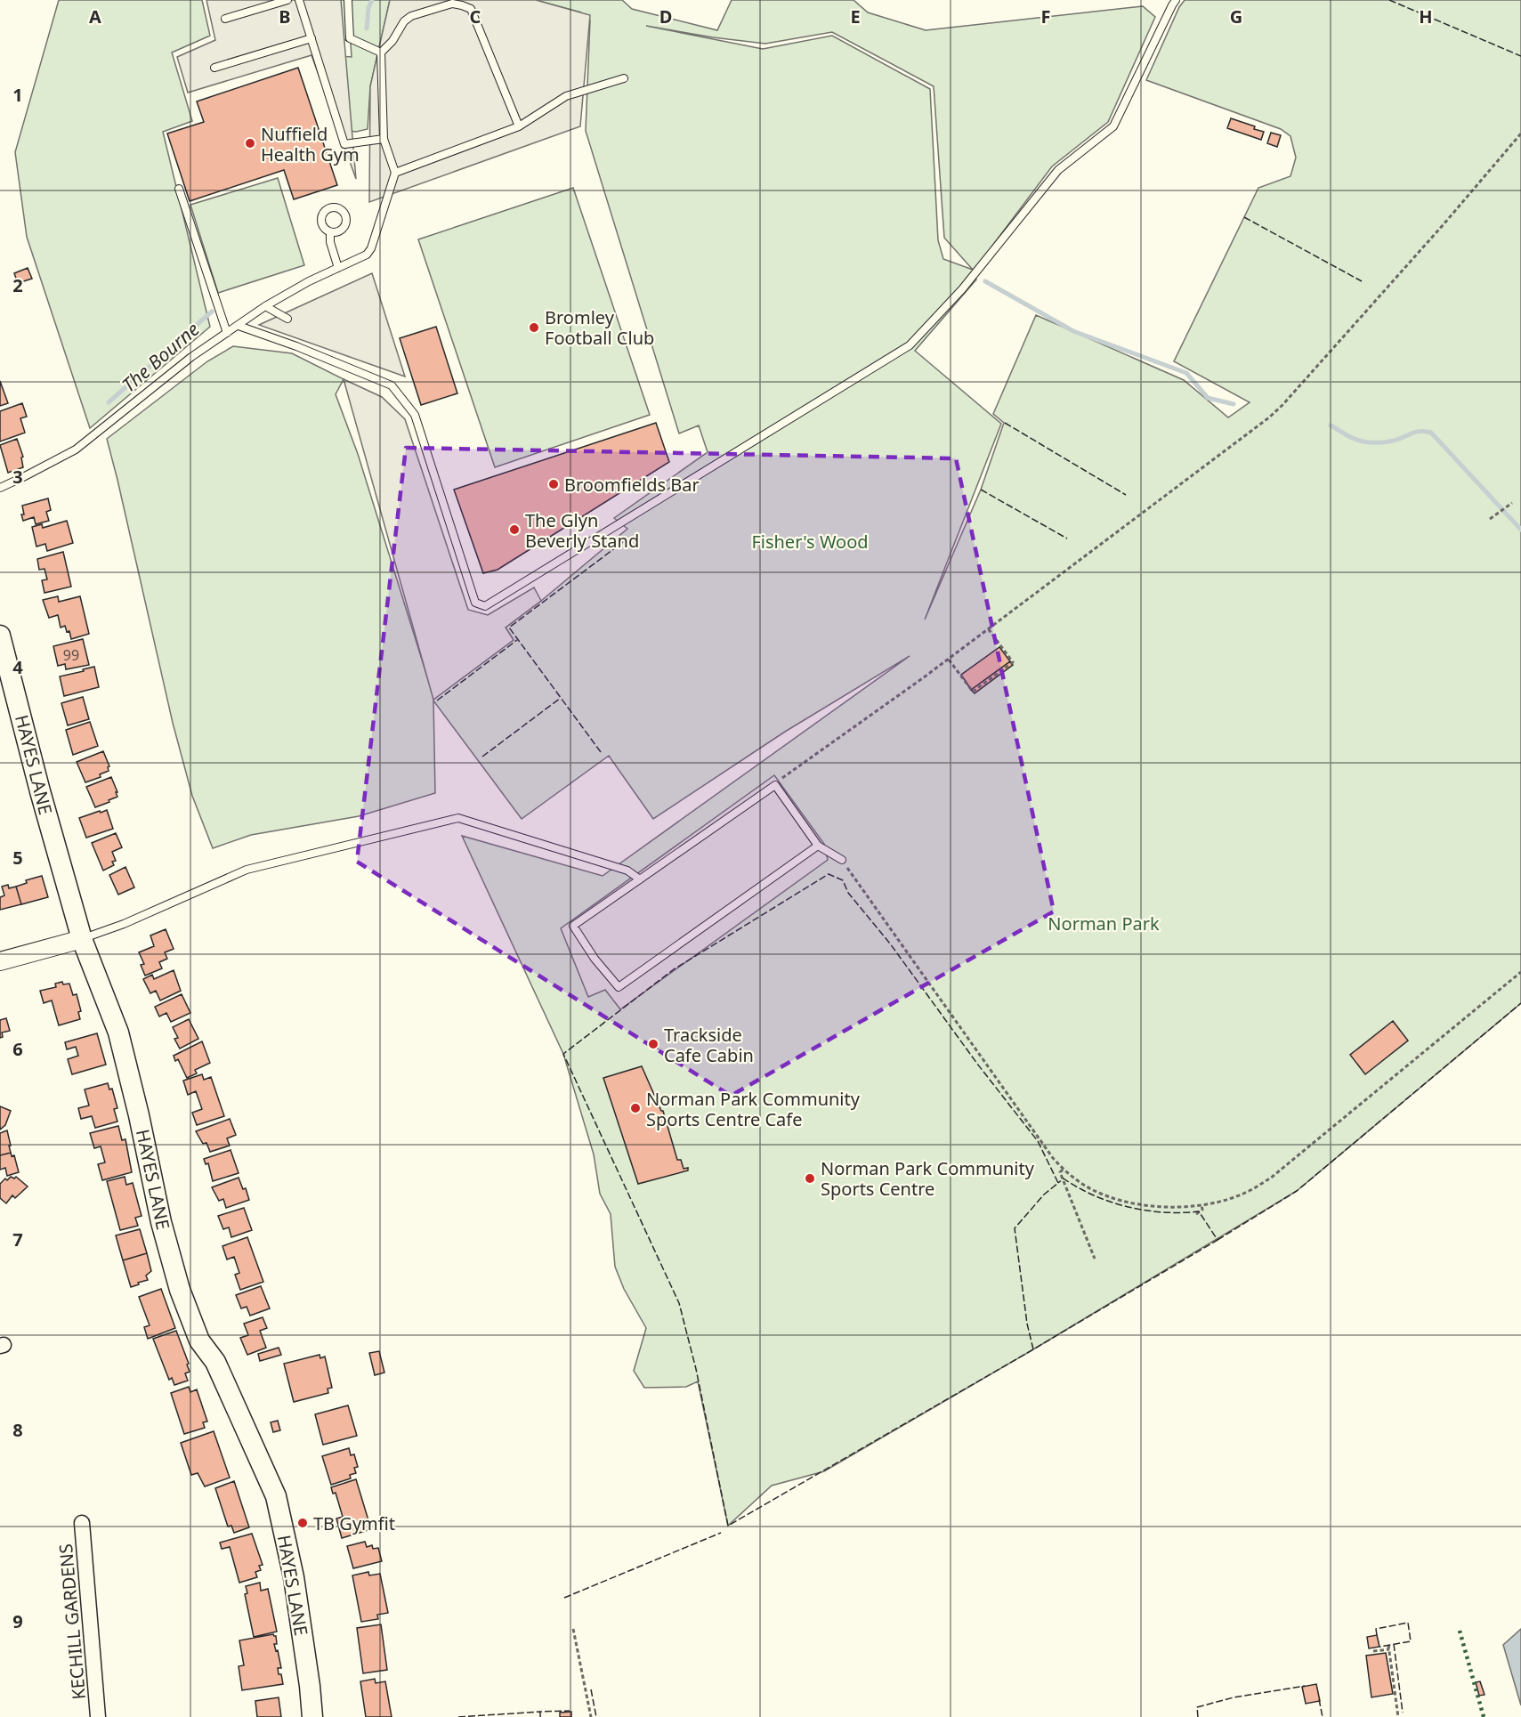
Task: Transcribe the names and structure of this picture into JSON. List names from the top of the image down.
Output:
{
  "streets": {
    "main road": ["HAYES LANE"],
    "street": ["KECHILL GARDENS"]
  },
  "water": ["The Bourne"],
  "parks": ["Fisher's Wood", "Norman Park"],
  "places": [
    "Nuffield Health Gym",
    "Bromley Football Club",
    "Broomfields Bar",
    "The Glyn Beverly Stand",
    "Trackside Cafe Cabin",
    "Norman Park Community Sports Centre Cafe",
    "Norman Park Community Sports Centre",
    "TB Gymfit"
  ],
  "house_numbers": ["99"],
  "grid": {
    "columns": [
      "A",
      "B",
      "C",
      "D",
      "E",
      "F",
      "G",
      "H"
    ],
    "rows": [
      "1",
      "2",
      "3",
      "4",
      "5",
      "6",
      "7",
      "8",
      "9"
    ]
  }
}
